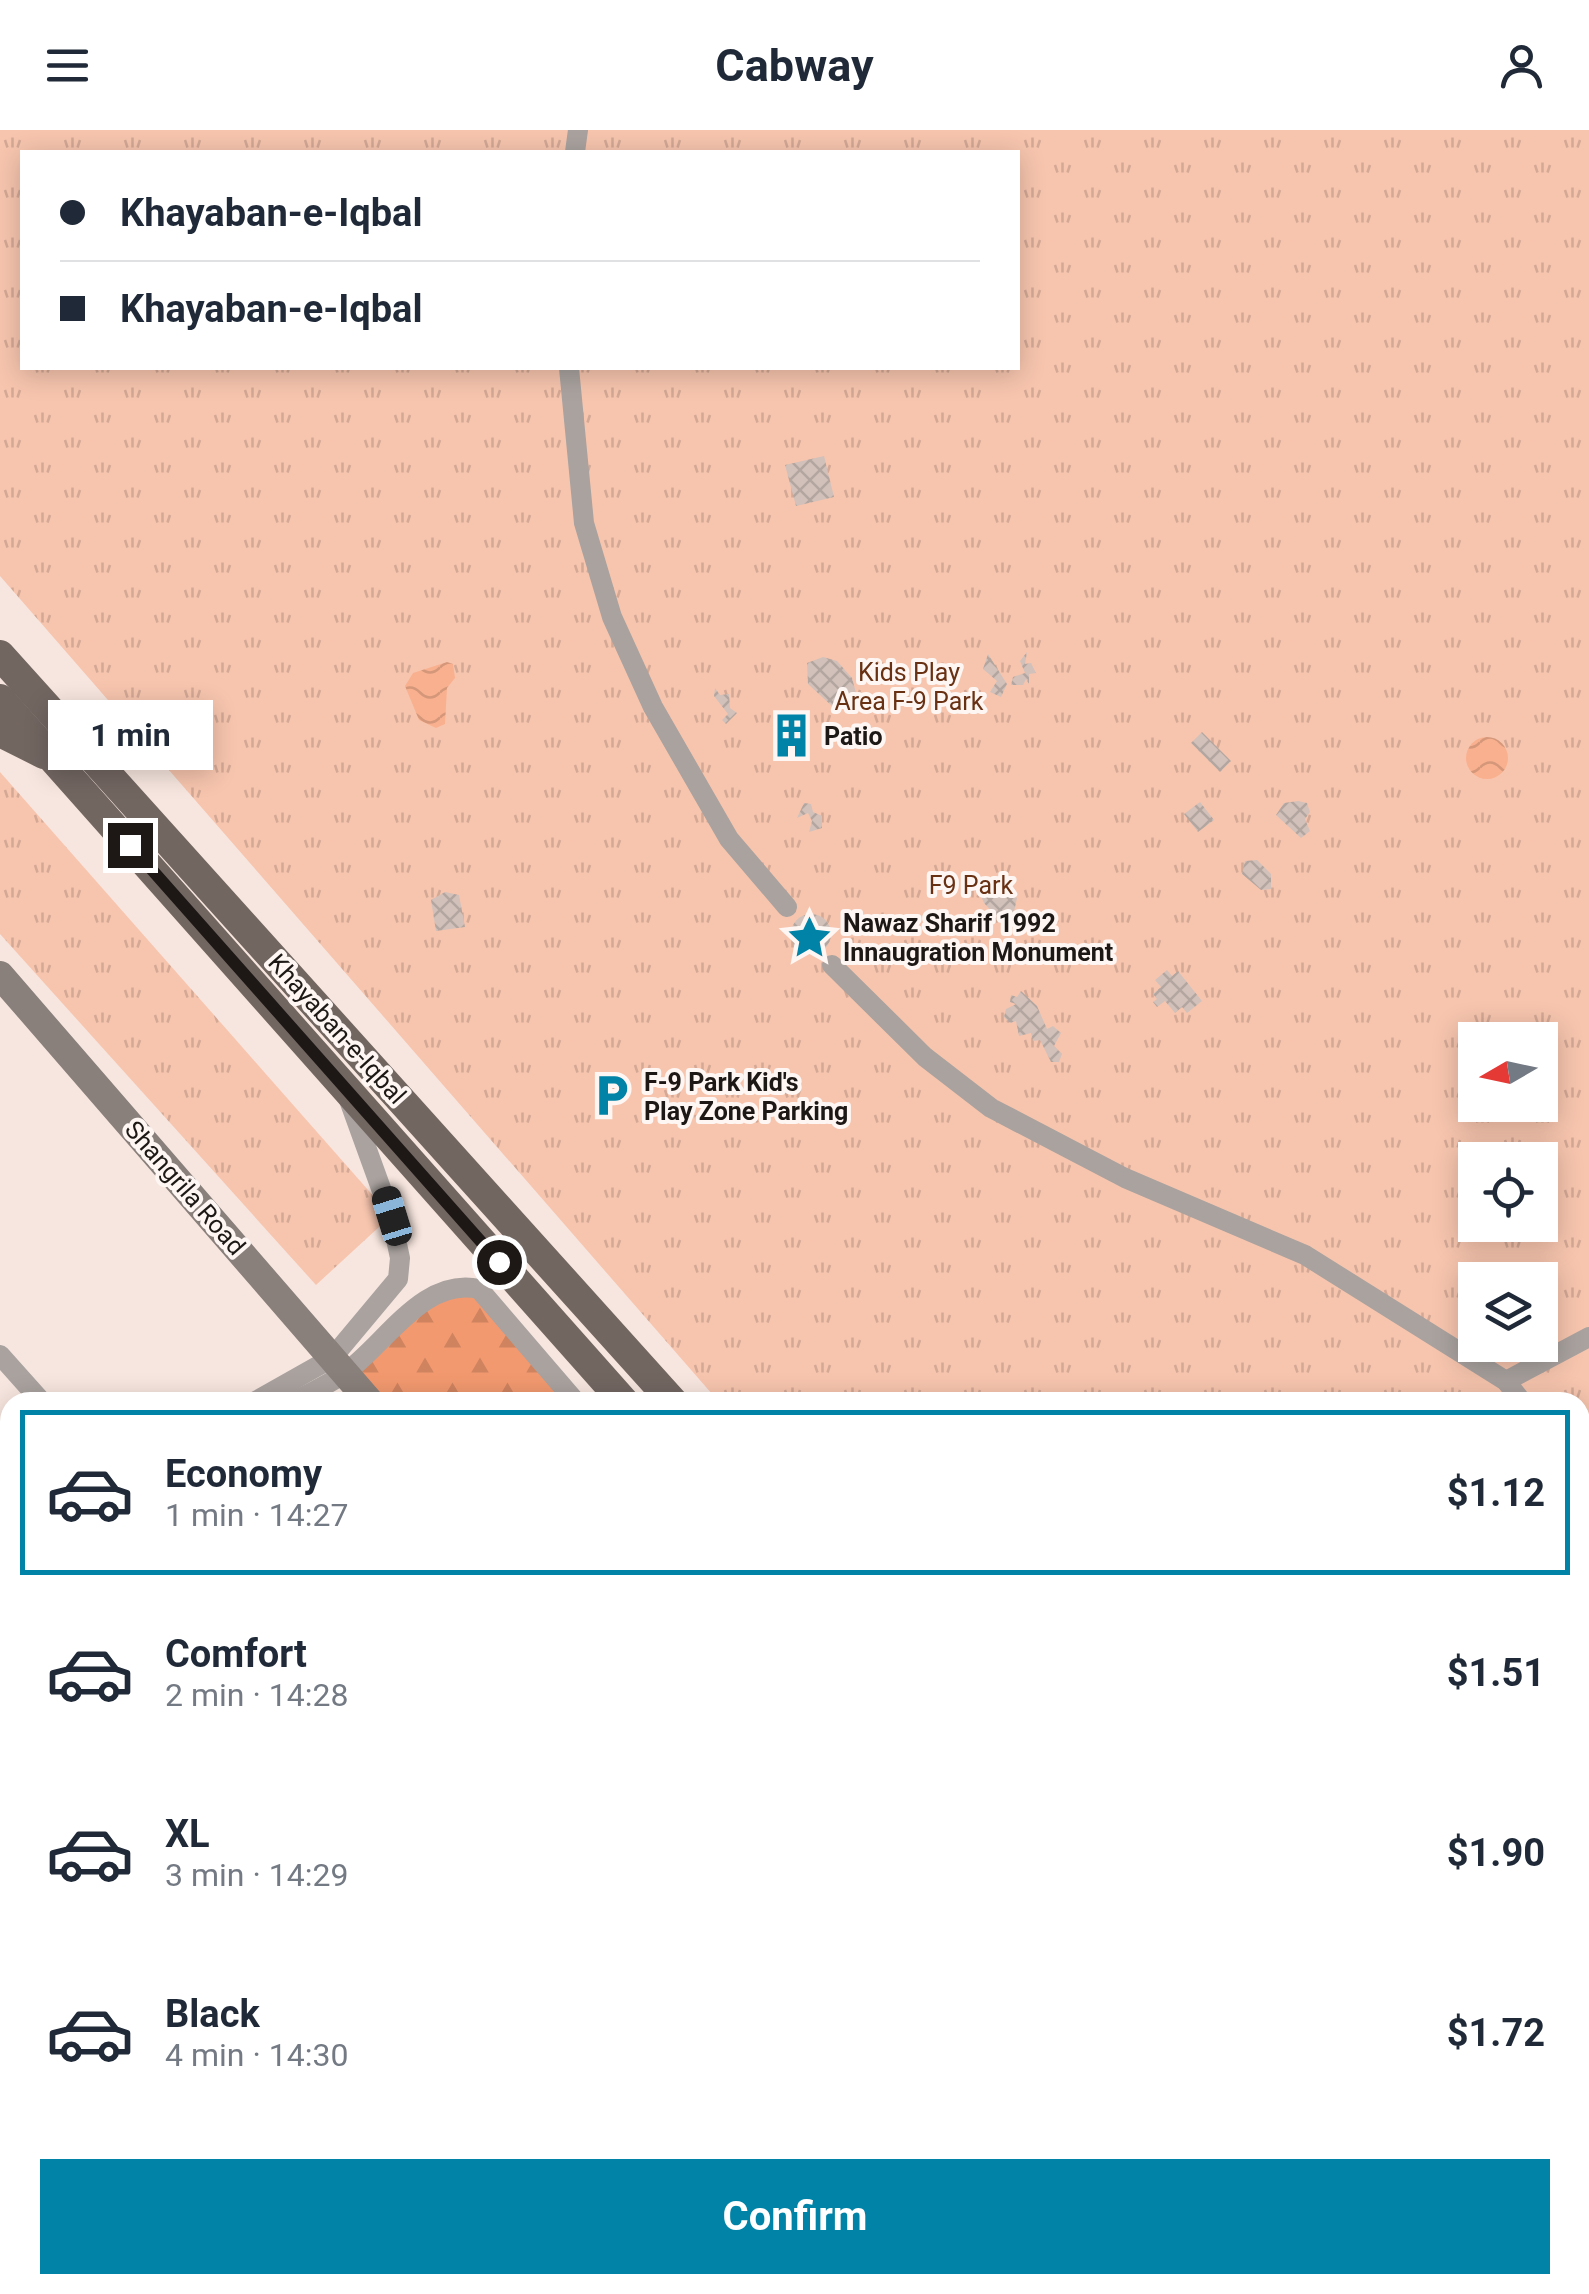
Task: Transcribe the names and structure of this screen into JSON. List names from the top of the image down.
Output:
{
  "streets": {
    "main road": ["Khayaban-e-Iqbal"],
    "street": ["Shangrila Road"]
  },
  "parks": ["Kids Play Area F-9 Park", "F9 Park"],
  "places": {
    "building": ["Patio"],
    "place": ["Nawaz Sharif 1992 Innaugration Monument"],
    "parking": ["F-9 Park Kid's Play Zone Parking"]
  },
  "north": "left",
  "page": {
    "header": "Cabway",
    "banner": ["Khayaban-e-Iqbal", "Khayaban-e-Iqbal"],
    "bubble": "1 min",
    "list": [
      {
        "name": "Economy",
        "note": "1 min · 14:27",
        "value": "$1.12"
      },
      {
        "name": "Comfort",
        "note": "2 min · 14:28",
        "value": "$1.51"
      },
      {
        "name": "XL",
        "note": "3 min · 14:29",
        "value": "$1.90"
      },
      {
        "name": "Black",
        "note": "4 min · 14:30",
        "value": "$1.72"
      }
    ],
    "buttons": "Confirm"
  }
}
